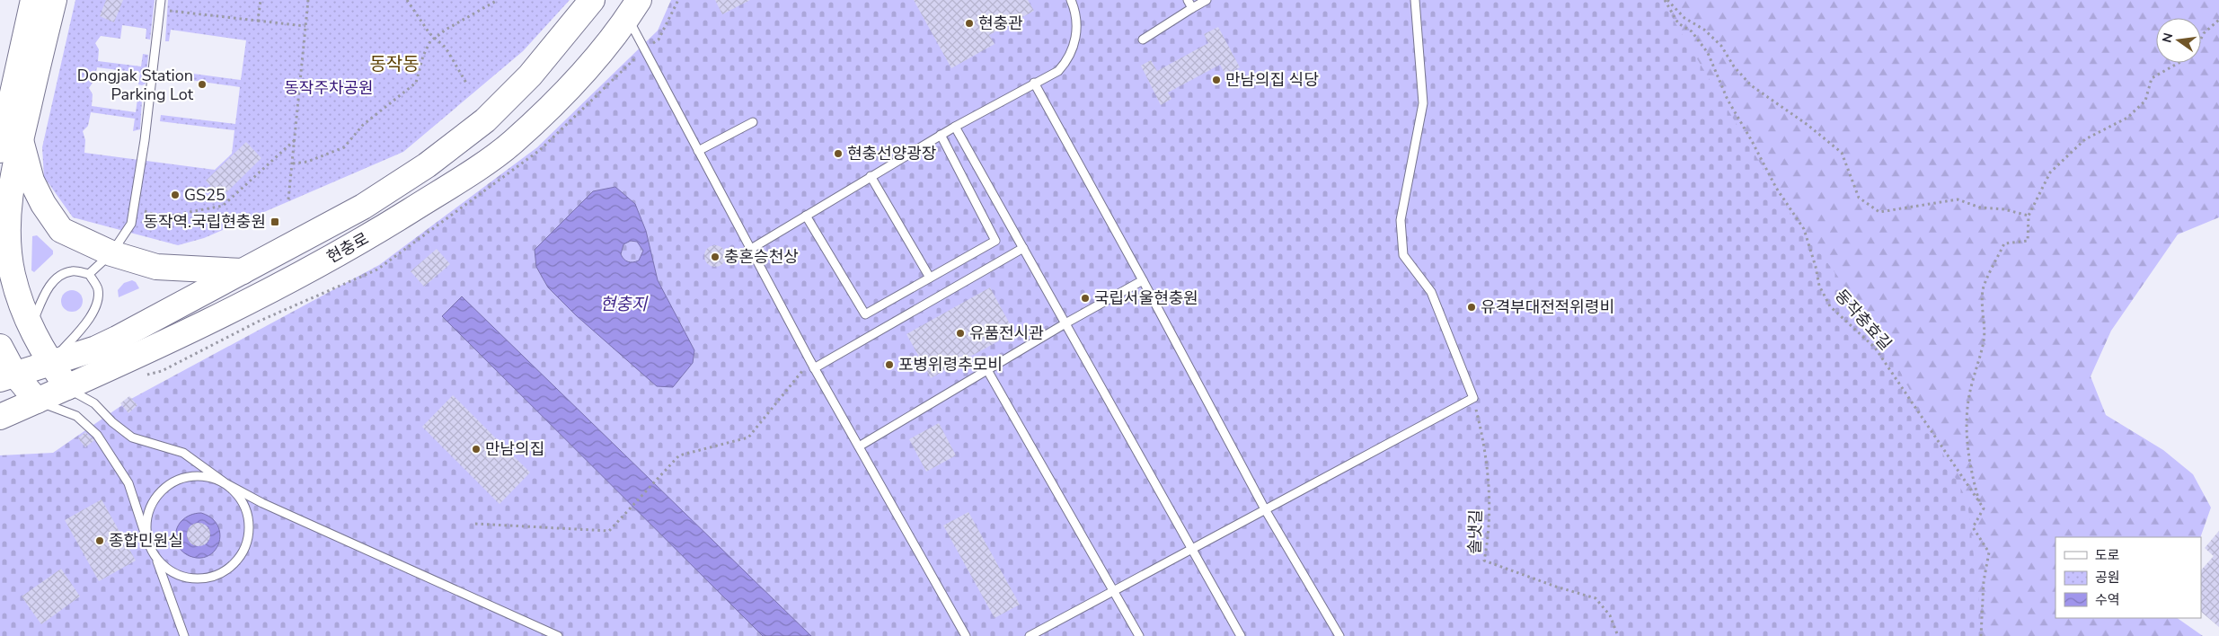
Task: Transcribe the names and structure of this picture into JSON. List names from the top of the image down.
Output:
{
  "streets": {
    "main road": ["현충로"],
    "path": ["동작충효길", "솔냇길"]
  },
  "districts": ["동작동"],
  "water": ["현충지"],
  "parks": ["동작주차공원"],
  "places": {
    "other": [
      "현충관",
      "만남의집 식당",
      "Dongjak Station Parking Lot",
      "현충선양광장",
      "GS25",
      "충혼승천상",
      "국립서울현충원",
      "유격부대전적위령비",
      "유품전시관",
      "포병위령추모비",
      "만남의집",
      "종합민원실"
    ],
    "transit": ["동작역.국립현충원"]
  },
  "legend": ["도로", "공원", "수역"],
  "north": "left"
}
